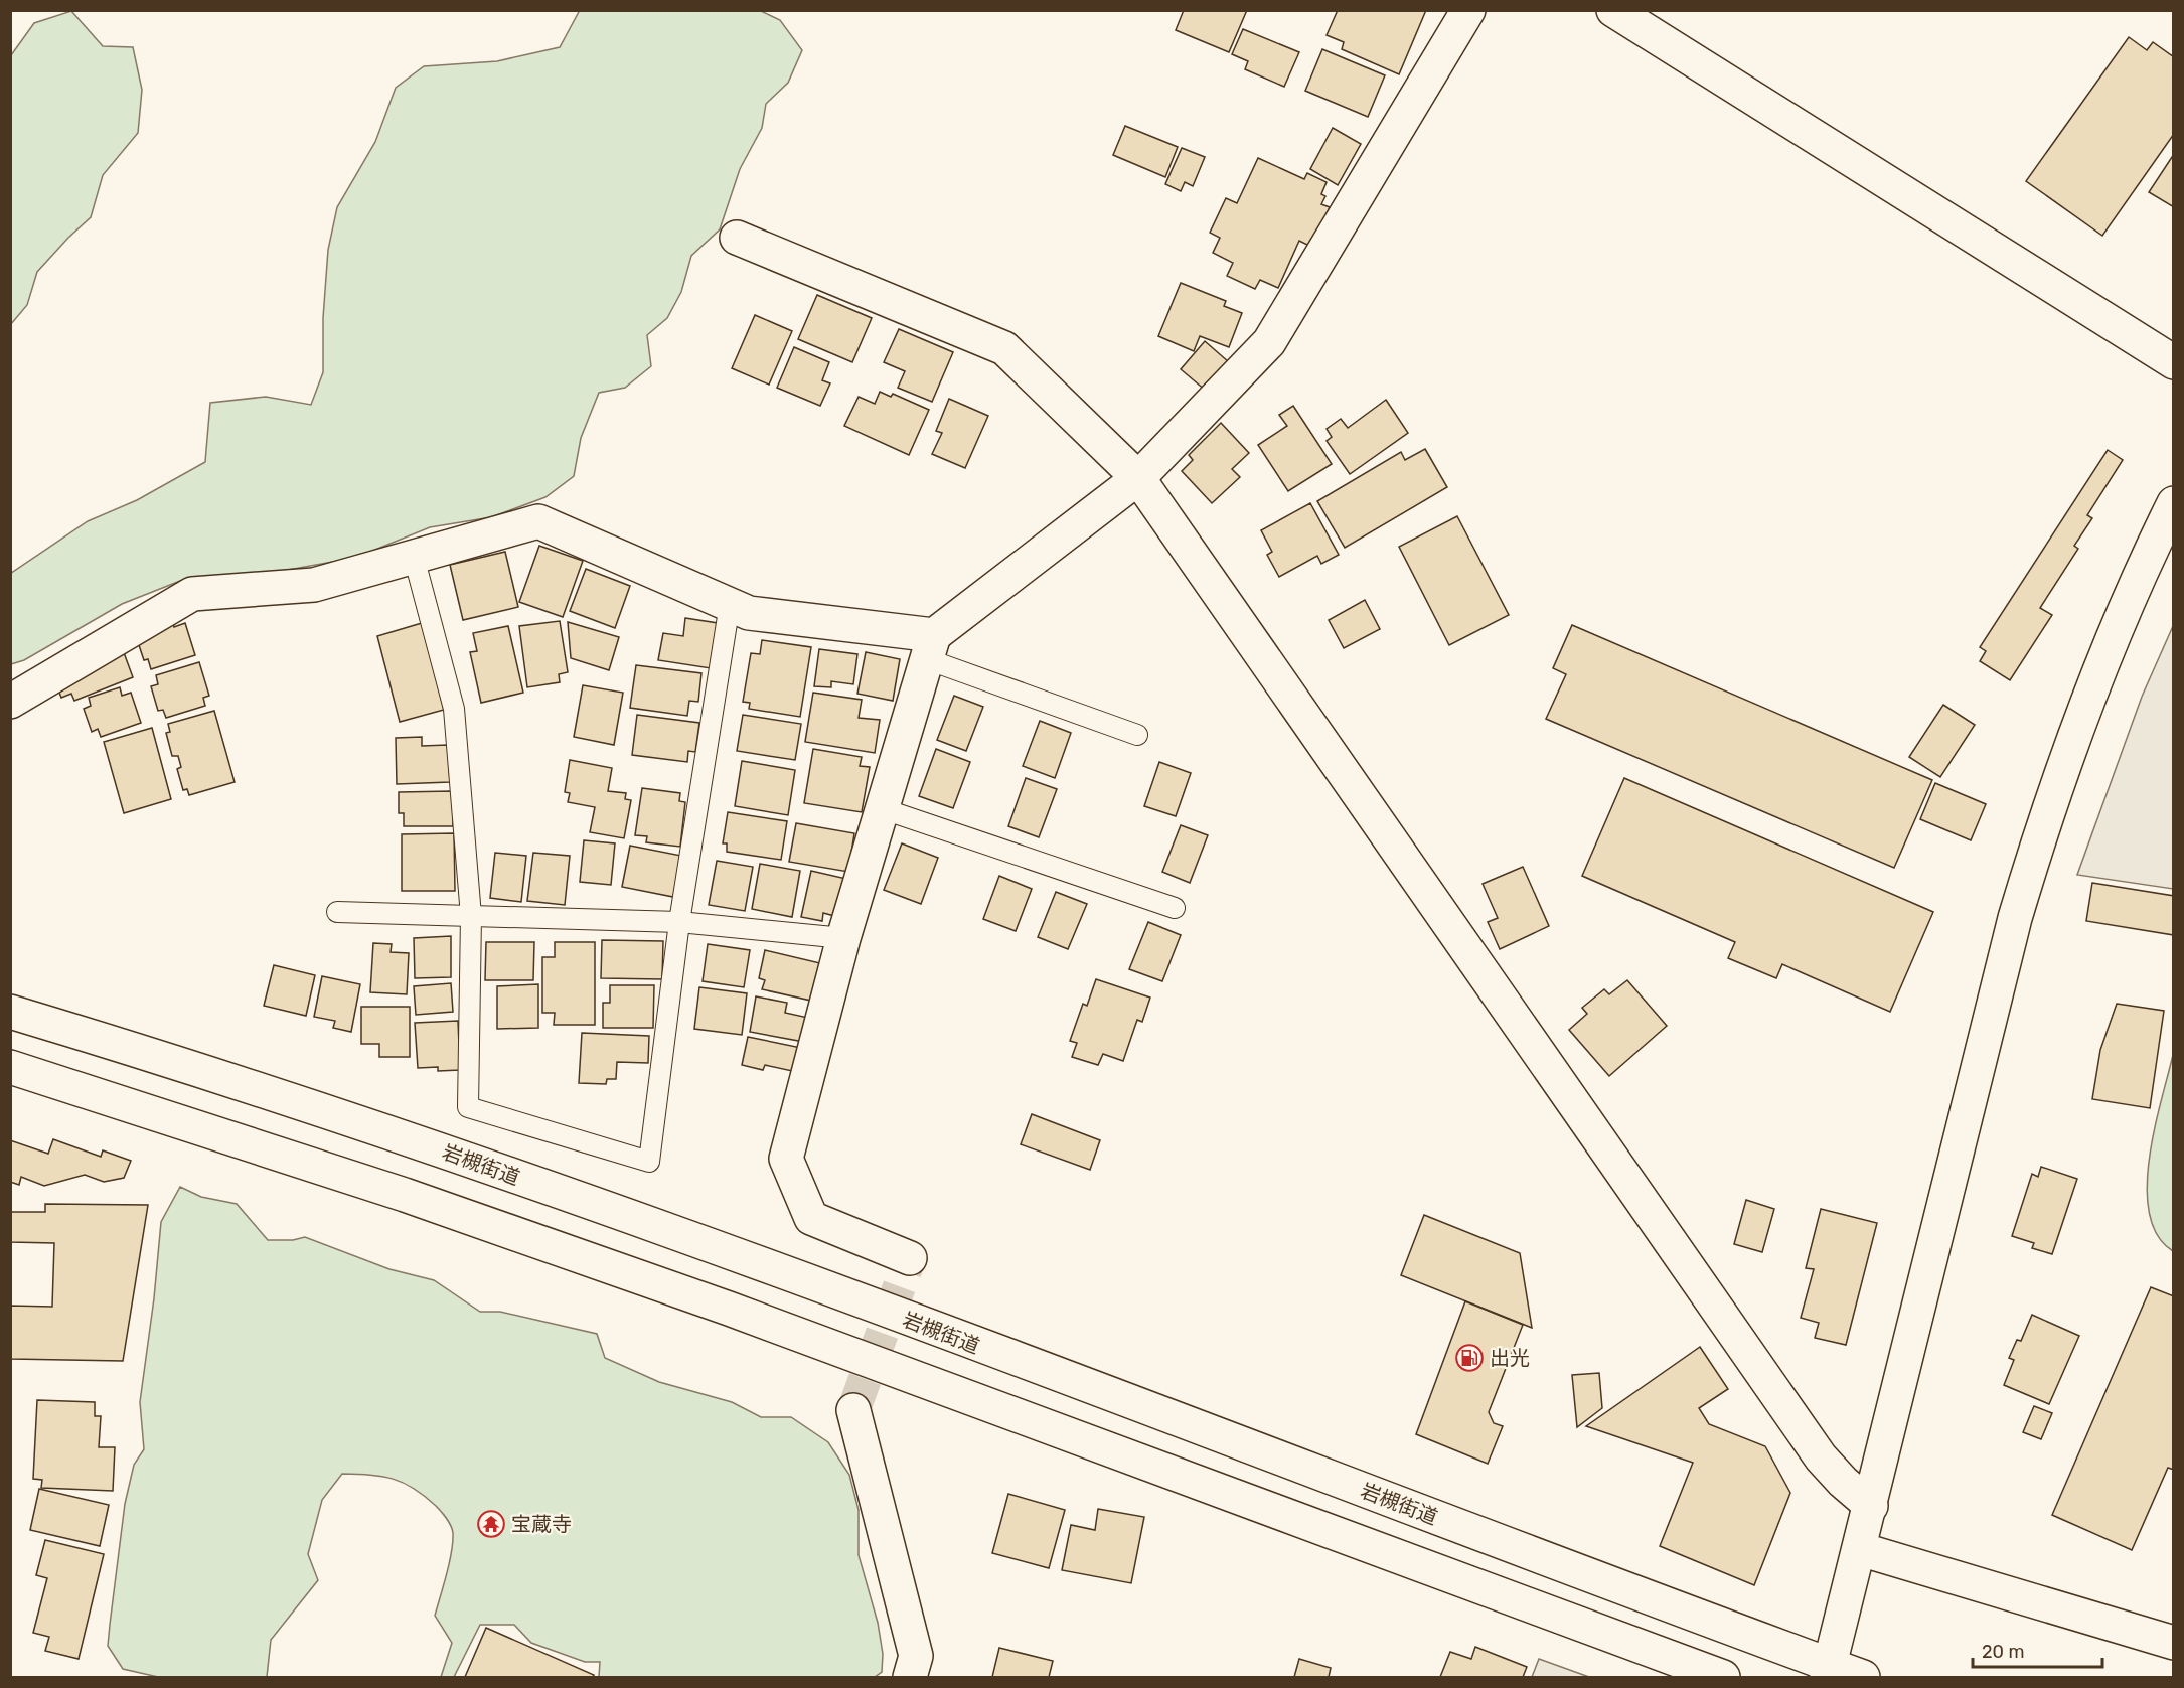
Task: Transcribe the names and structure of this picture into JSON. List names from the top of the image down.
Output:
{
  "streets": {
    "main road": ["岩槻街道"]
  },
  "places": {
    "fuel station": ["出光"],
    "temple": ["宝蔵寺"]
  },
  "scale_bar": "20 m"
}
